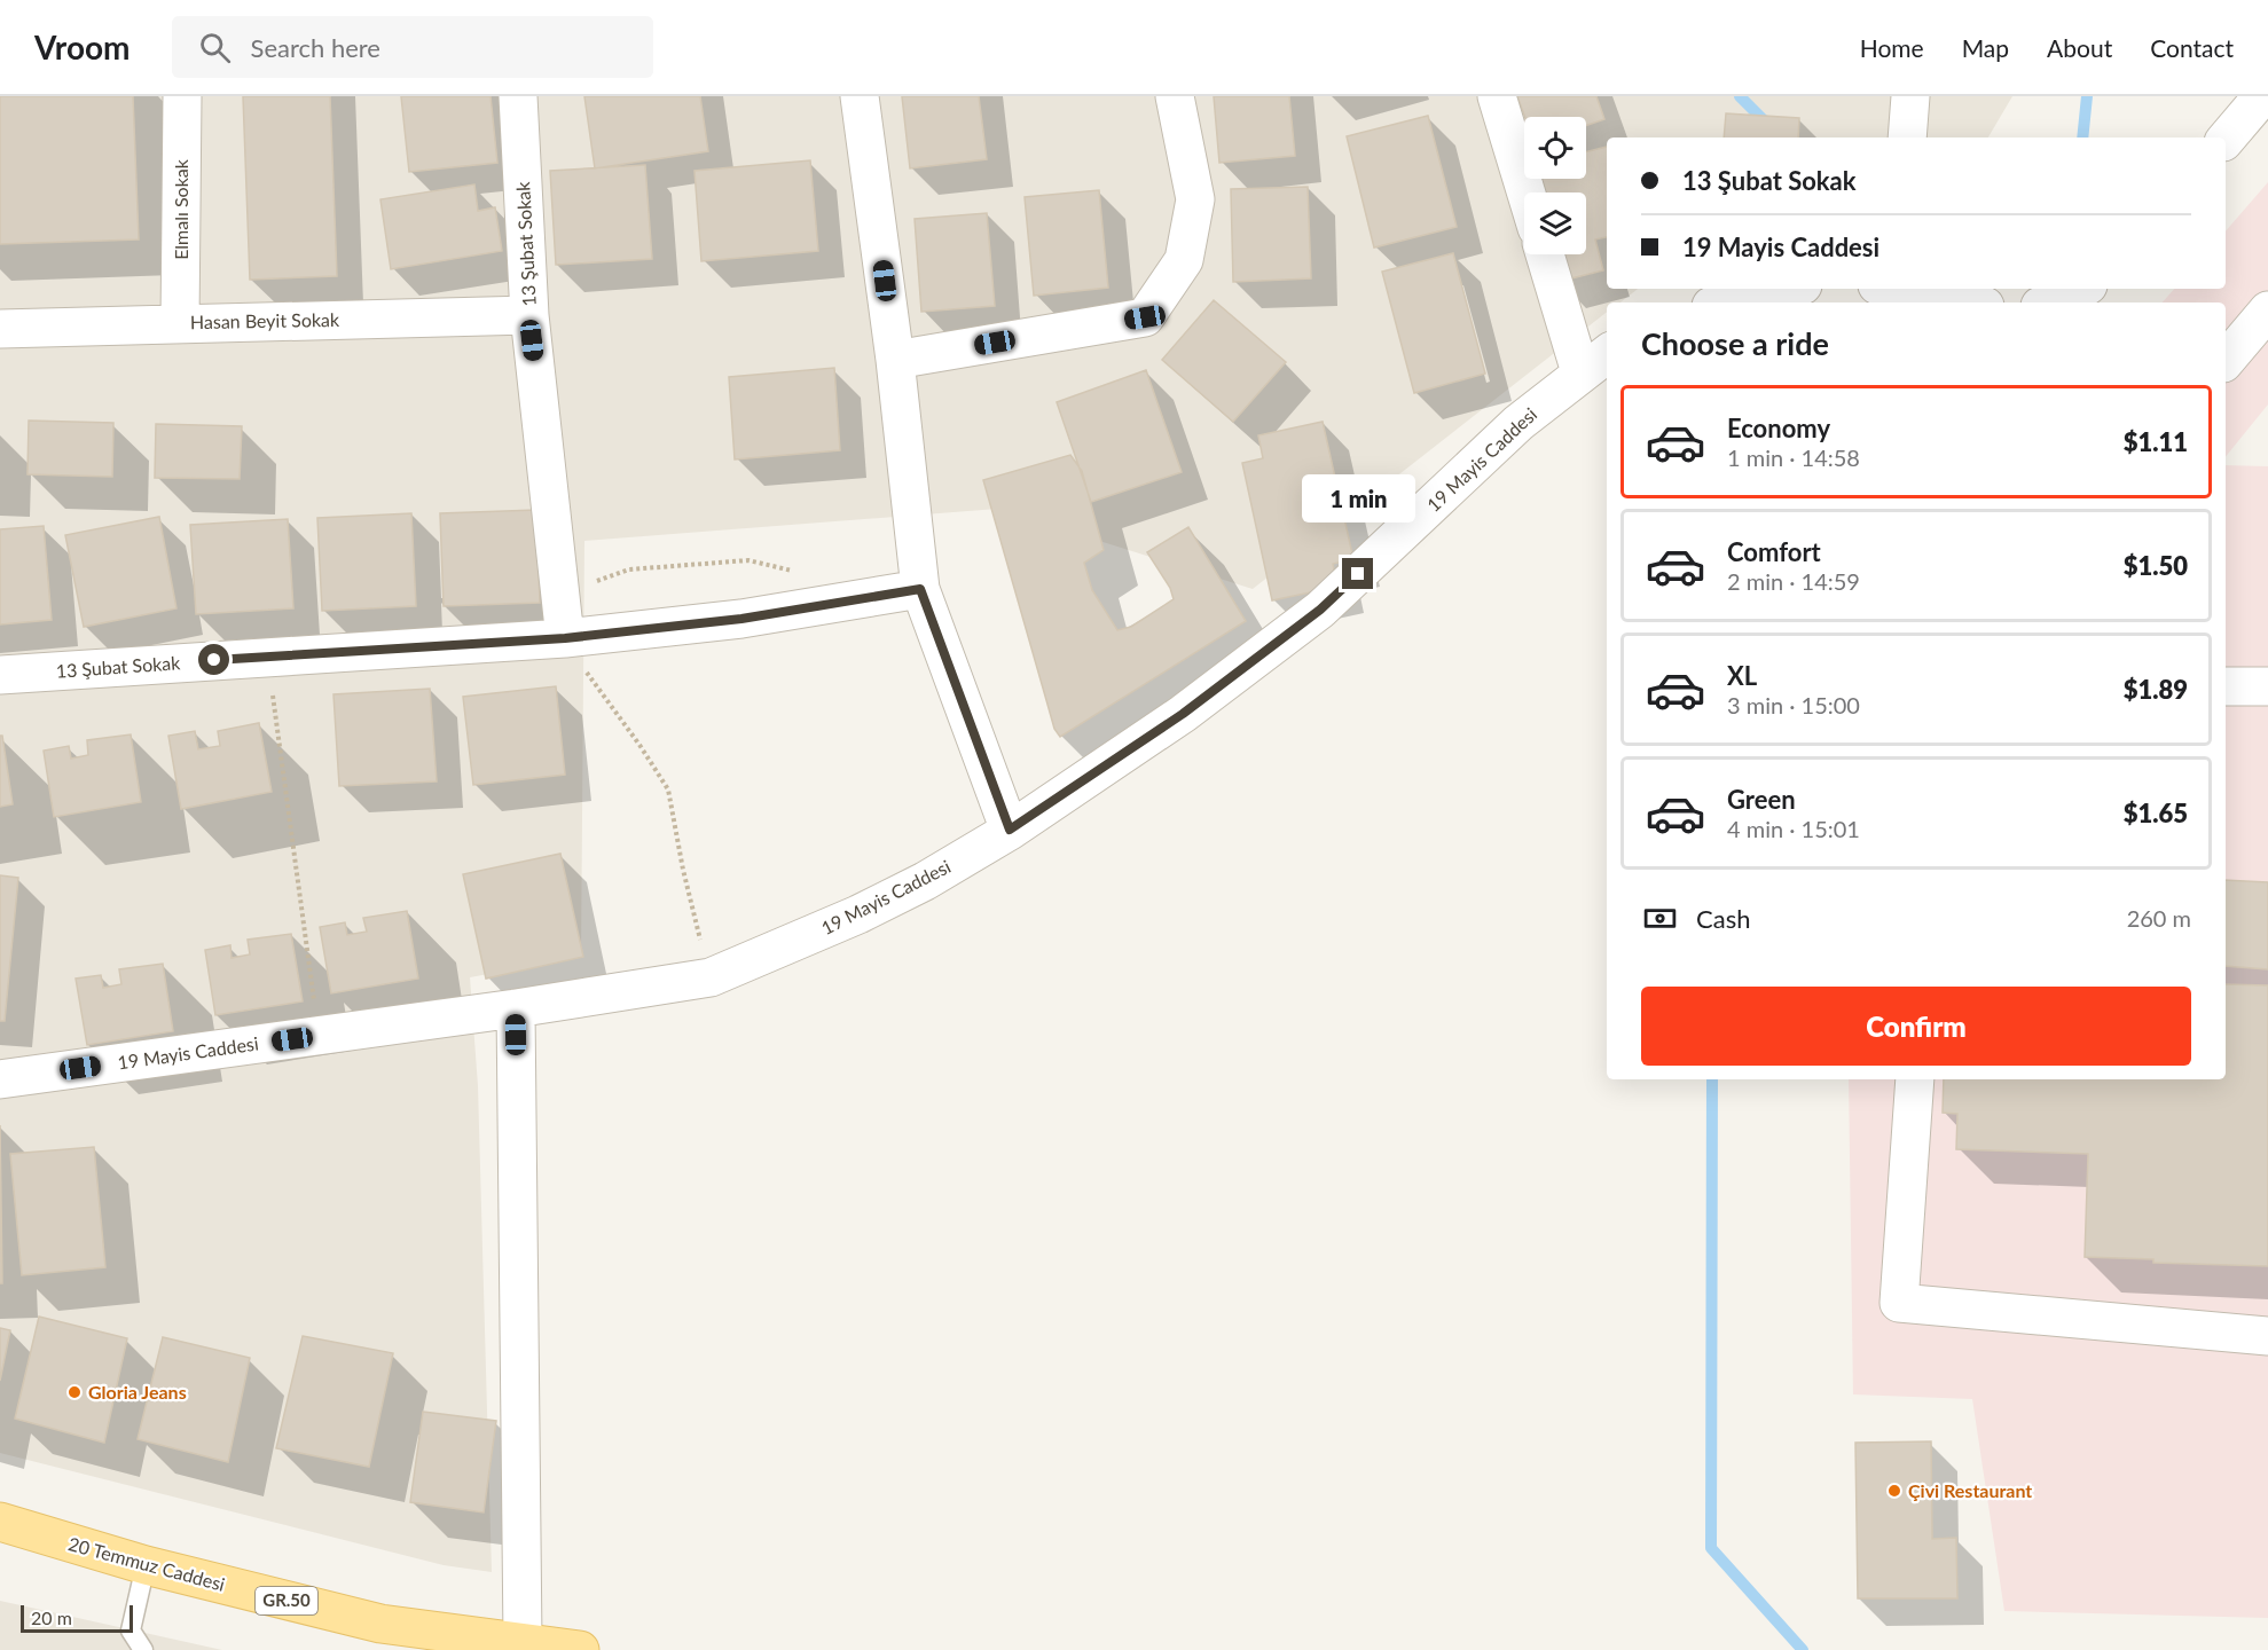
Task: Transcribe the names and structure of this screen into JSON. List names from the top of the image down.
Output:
{
  "streets": {
    "main road": ["20 Temmuz Caddesi", "GR.50"],
    "street": [
      "Elmalı Sokak",
      "13 Şubat Sokak",
      "Hasan Beyit Sokak",
      "19 Mayis Caddesi"
    ]
  },
  "crossings": [
    ["Elmalı Sokak", "Hasan Beyit Sokak"],
    ["13 Şubat Sokak", "Hasan Beyit Sokak"]
  ],
  "places": ["Gloria Jeans", "Çivi Restaurant"],
  "scale_bar": "20 m",
  "page": {
    "header": "Vroom",
    "search": "Search here",
    "nav": [
      "Home",
      "Map",
      "About",
      "Contact"
    ],
    "banner": ["13 Şubat Sokak", "19 Mayis Caddesi"],
    "heading": "Choose a ride",
    "list": [
      {
        "name": "Economy",
        "note": "1 min · 14:58",
        "value": "$1.11"
      },
      {
        "name": "Comfort",
        "note": "2 min · 14:59",
        "value": "$1.50"
      },
      {
        "name": "XL",
        "note": "3 min · 15:00",
        "value": "$1.89"
      },
      {
        "name": "Green",
        "note": "4 min · 15:01",
        "value": "$1.65"
      }
    ],
    "bubble": "1 min",
    "pay": ["Cash", "260 m"],
    "buttons": "Confirm",
    "scale": "20 m"
  }
}
